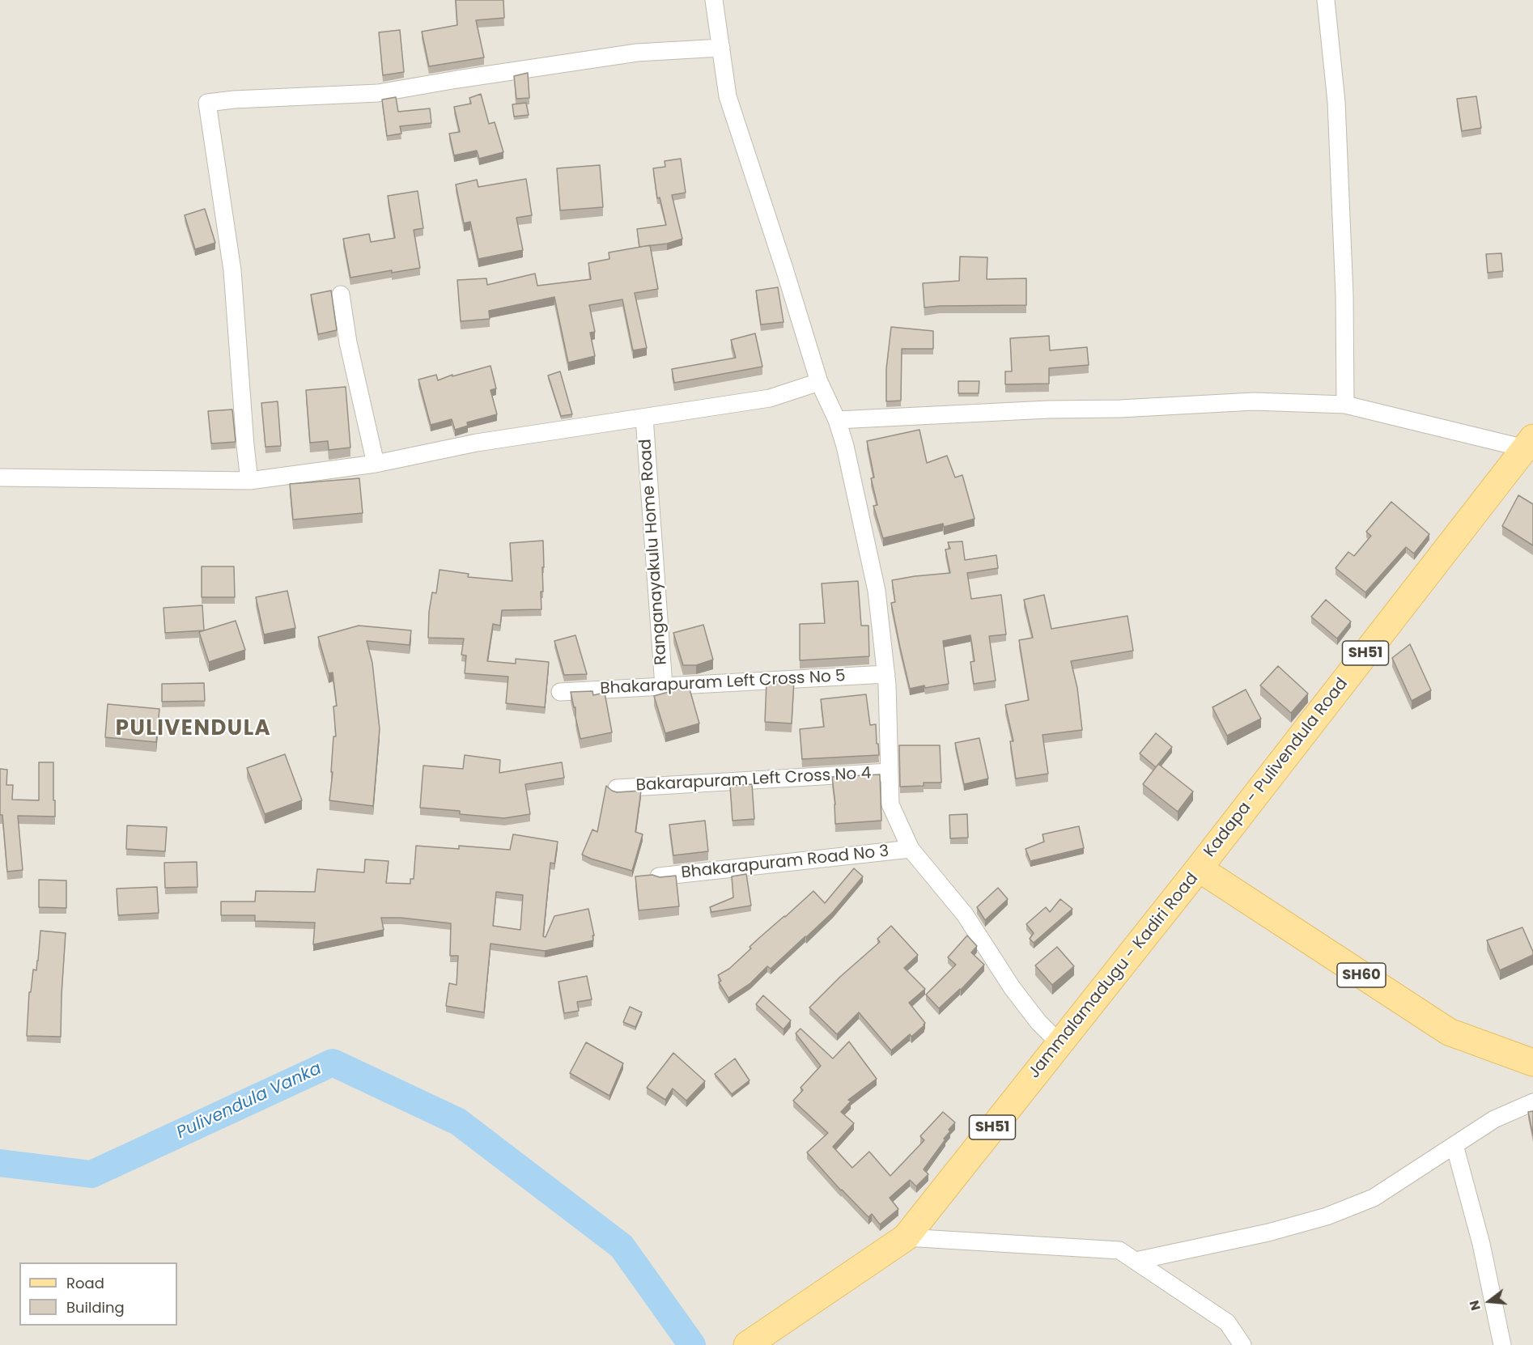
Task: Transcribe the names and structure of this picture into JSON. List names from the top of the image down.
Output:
{
  "streets": {
    "main road": [
      "SH51",
      "Kadapa - Pulivendula Road",
      "SH60",
      "Jammalamadugu - Kadiri Road"
    ],
    "street": [
      "Ranganayakulu Home Road",
      "Bhakarapuram Left Cross No 5",
      "Bakarapuram Left Cross No 4",
      "Bhakarapuram Road No 3"
    ]
  },
  "crossings": [
    ["Ranganayakulu Home Road", "Bhakarapuram Left Cross No 5"],
    ["Kadapa - Pulivendula Road", "Jammalamadugu - Kadiri Road"]
  ],
  "districts": ["PULIVENDULA"],
  "water": ["Pulivendula Vanka"],
  "legend": ["Road", "Building"],
  "north": "left"
}
